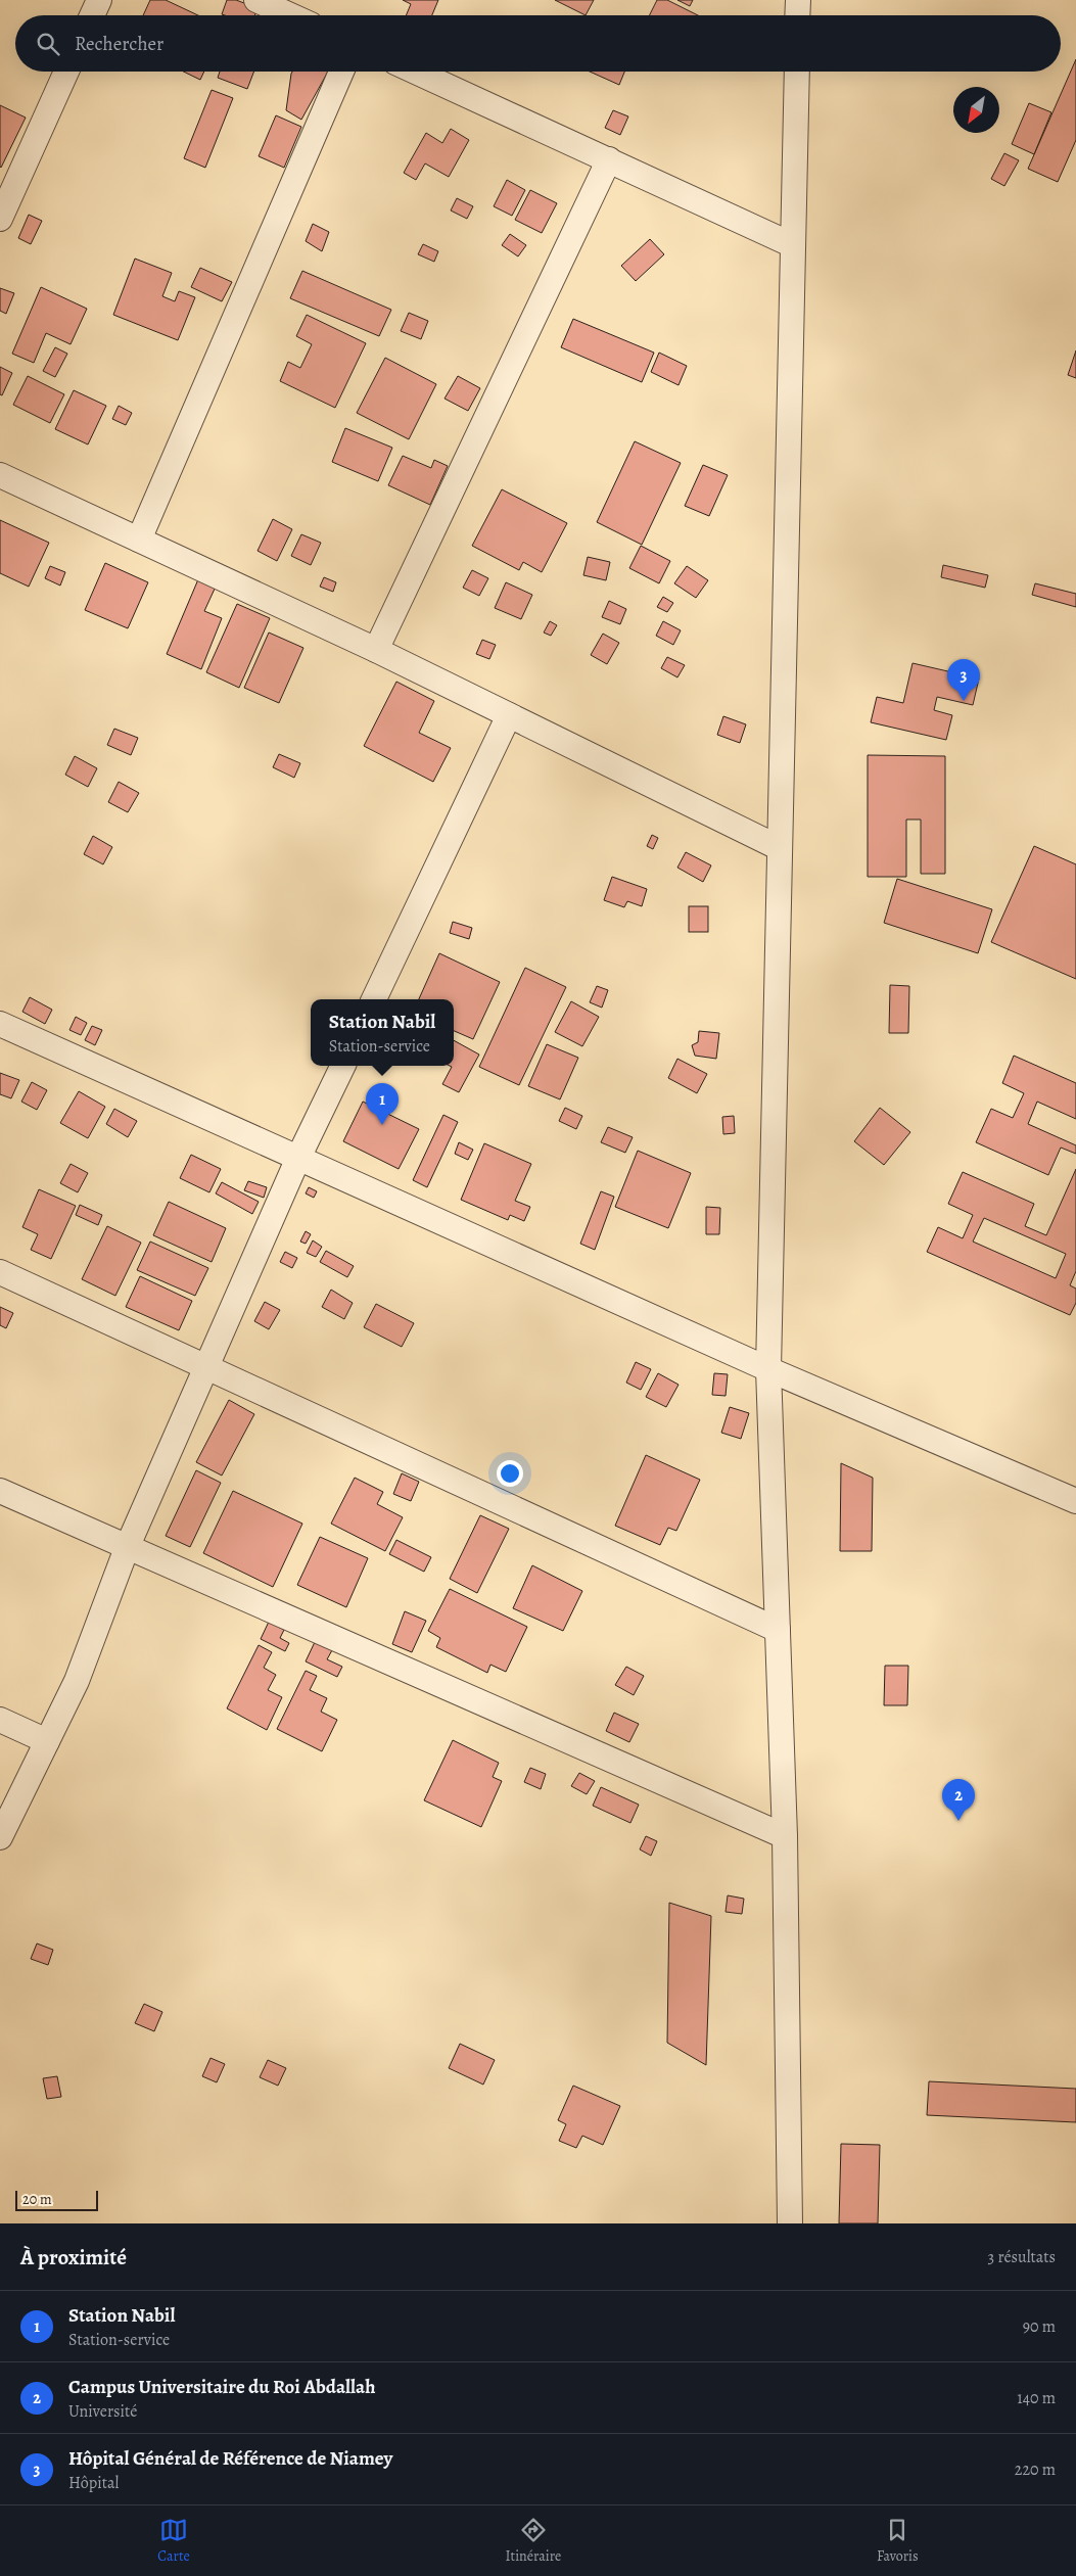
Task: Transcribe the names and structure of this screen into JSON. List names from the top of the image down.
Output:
{
  "scale_bar": "20 m",
  "north": "bottom left",
  "page": {
    "search": "Rechercher",
    "pins": ["3", "1", "2"],
    "popup": ["Station Nabil", "Station-service"],
    "scale": "20 m",
    "heading": ["À proximité", "3 résultats"],
    "list": [
      {
        "mark": "1",
        "name": "Station Nabil",
        "note": "Station-service",
        "value": "90 m"
      },
      {
        "mark": "2",
        "name": "Campus Universitaire du Roi Abdallah",
        "note": "Université",
        "value": "140 m"
      },
      {
        "mark": "3",
        "name": "Hôpital Général de Référence de Niamey",
        "note": "Hôpital",
        "value": "220 m"
      }
    ],
    "nav": ["Carte", "Itinéraire", "Favoris"]
  }
}
